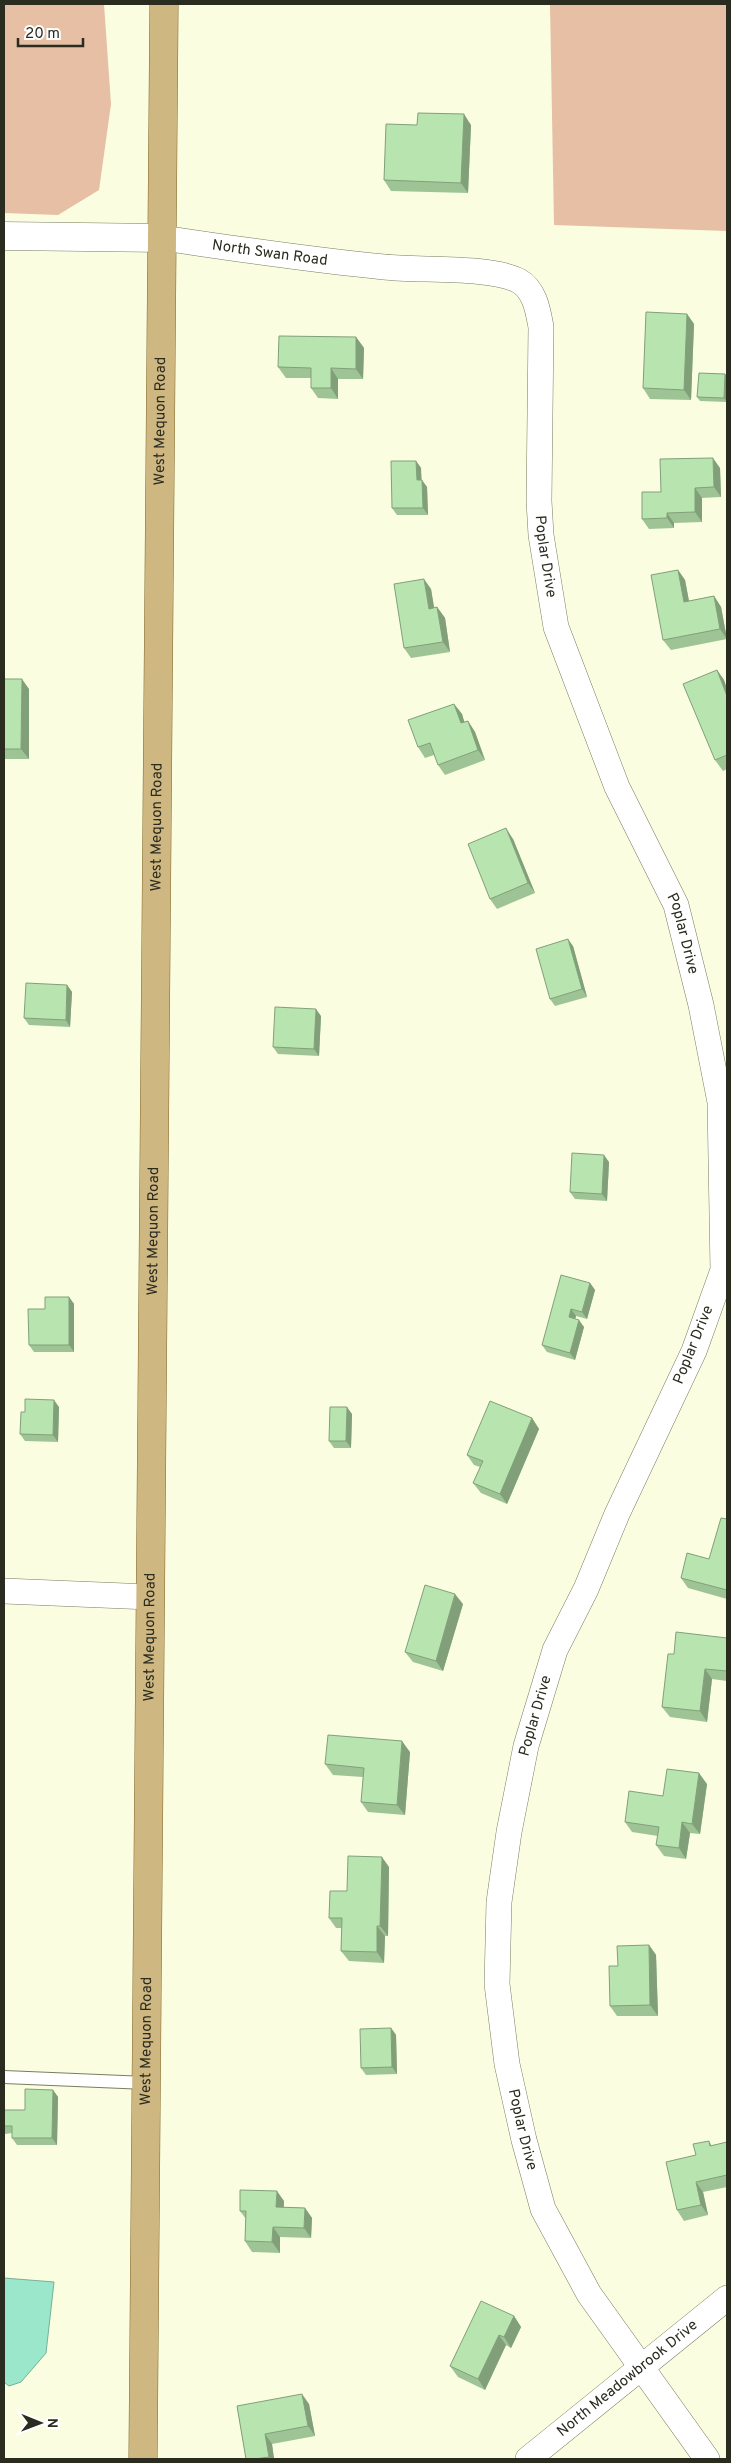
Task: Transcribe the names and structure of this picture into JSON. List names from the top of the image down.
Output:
{
  "streets": {
    "main road": ["West Mequon Road"],
    "street": ["North Swan Road", "Poplar Drive", "North Meadowbrook Drive"]
  },
  "crossings": [
    ["North Swan Road", "West Mequon Road"],
    ["North Swan Road", "Poplar Drive"],
    ["Poplar Drive", "North Meadowbrook Drive"]
  ],
  "scale_bar": "20 m",
  "north": "right"
}
